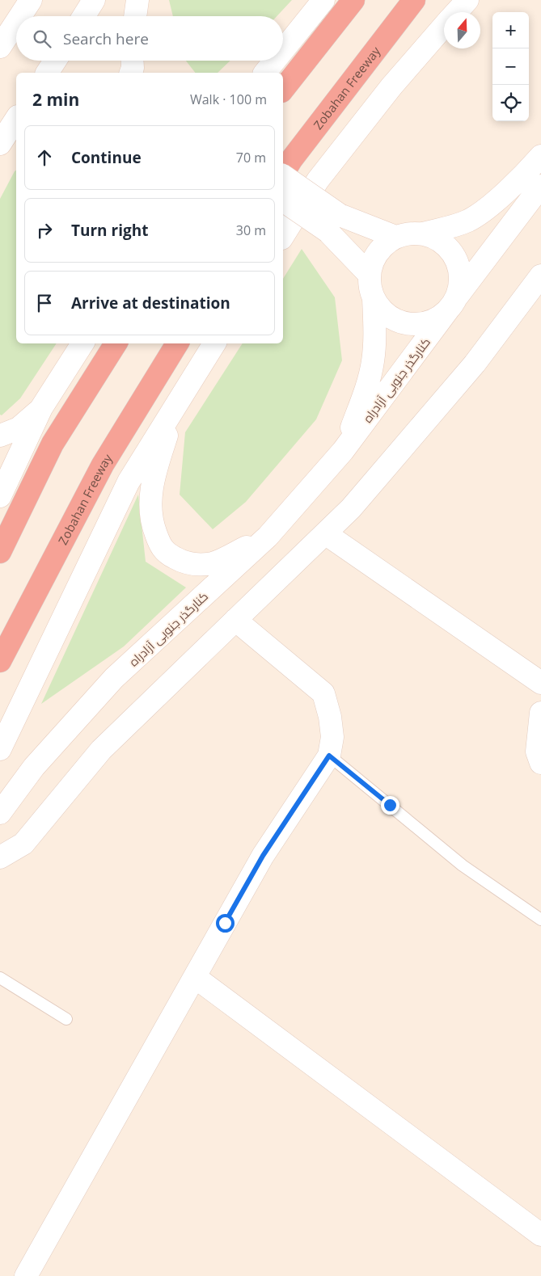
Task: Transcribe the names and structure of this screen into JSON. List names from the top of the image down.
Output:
{
  "streets": {
    "highway": ["Zobahan Freeway"],
    "main road": ["کنارگذر جنوبی آزادراه"]
  },
  "north": "top",
  "page": {
    "map_buttons": ["+", "−"],
    "search": "Search here",
    "heading": ["2 min", "Walk · 100 m"],
    "list": [
      ["Continue", "70 m"],
      ["Turn right", "30 m"],
      "Arrive at destination"
    ]
  }
}
